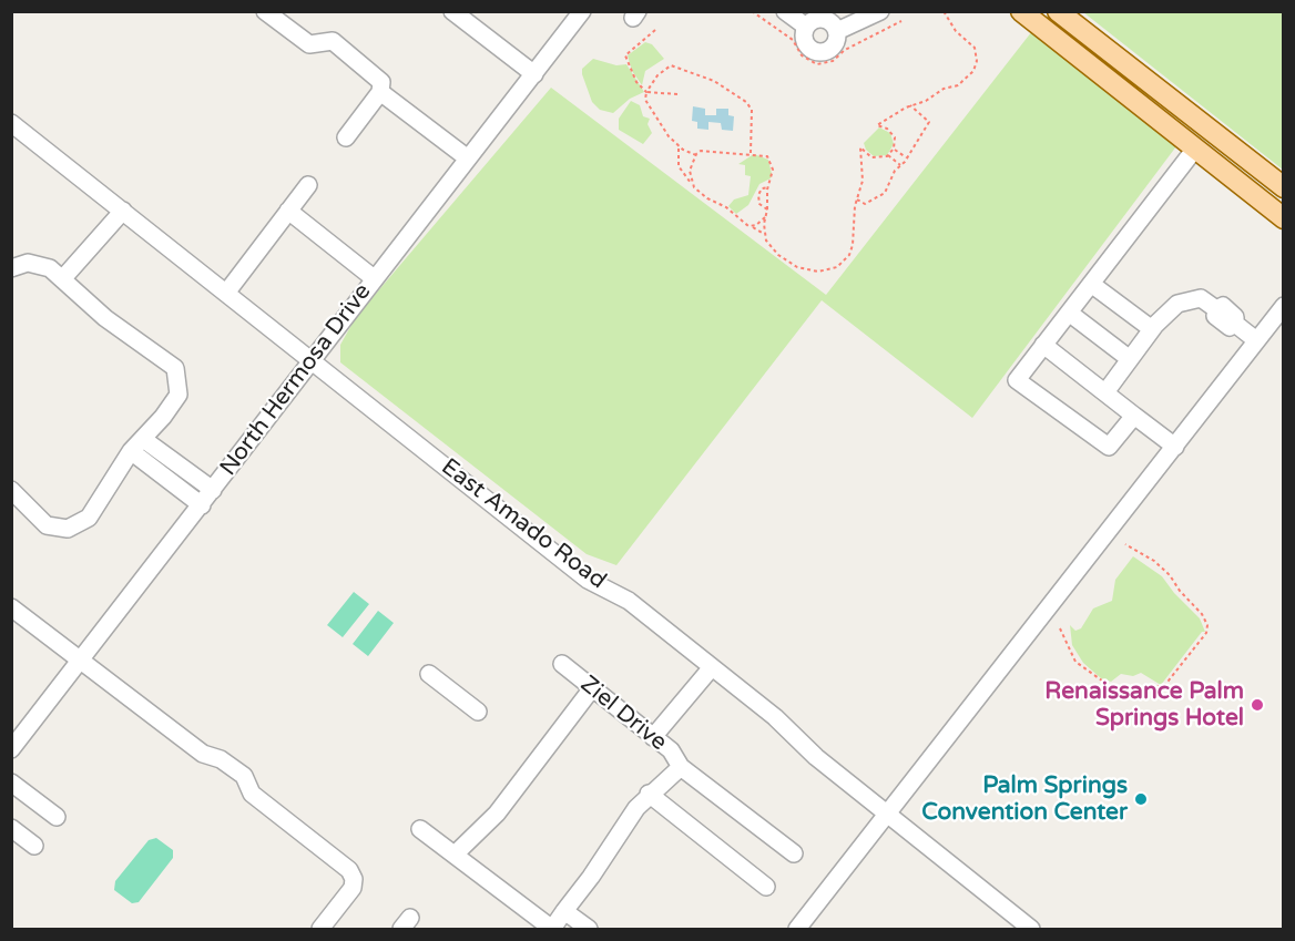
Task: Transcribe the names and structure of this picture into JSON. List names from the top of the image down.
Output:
{
  "streets": {
    "street": ["North Hermosa Drive", "East Amado Road", "Ziel Drive"]
  },
  "crossings": [
    ["North Hermosa Drive", "East Amado Road"]
  ],
  "places": ["Renaissance Palm Springs Hotel", "Palm Springs Convention Center"]
}
